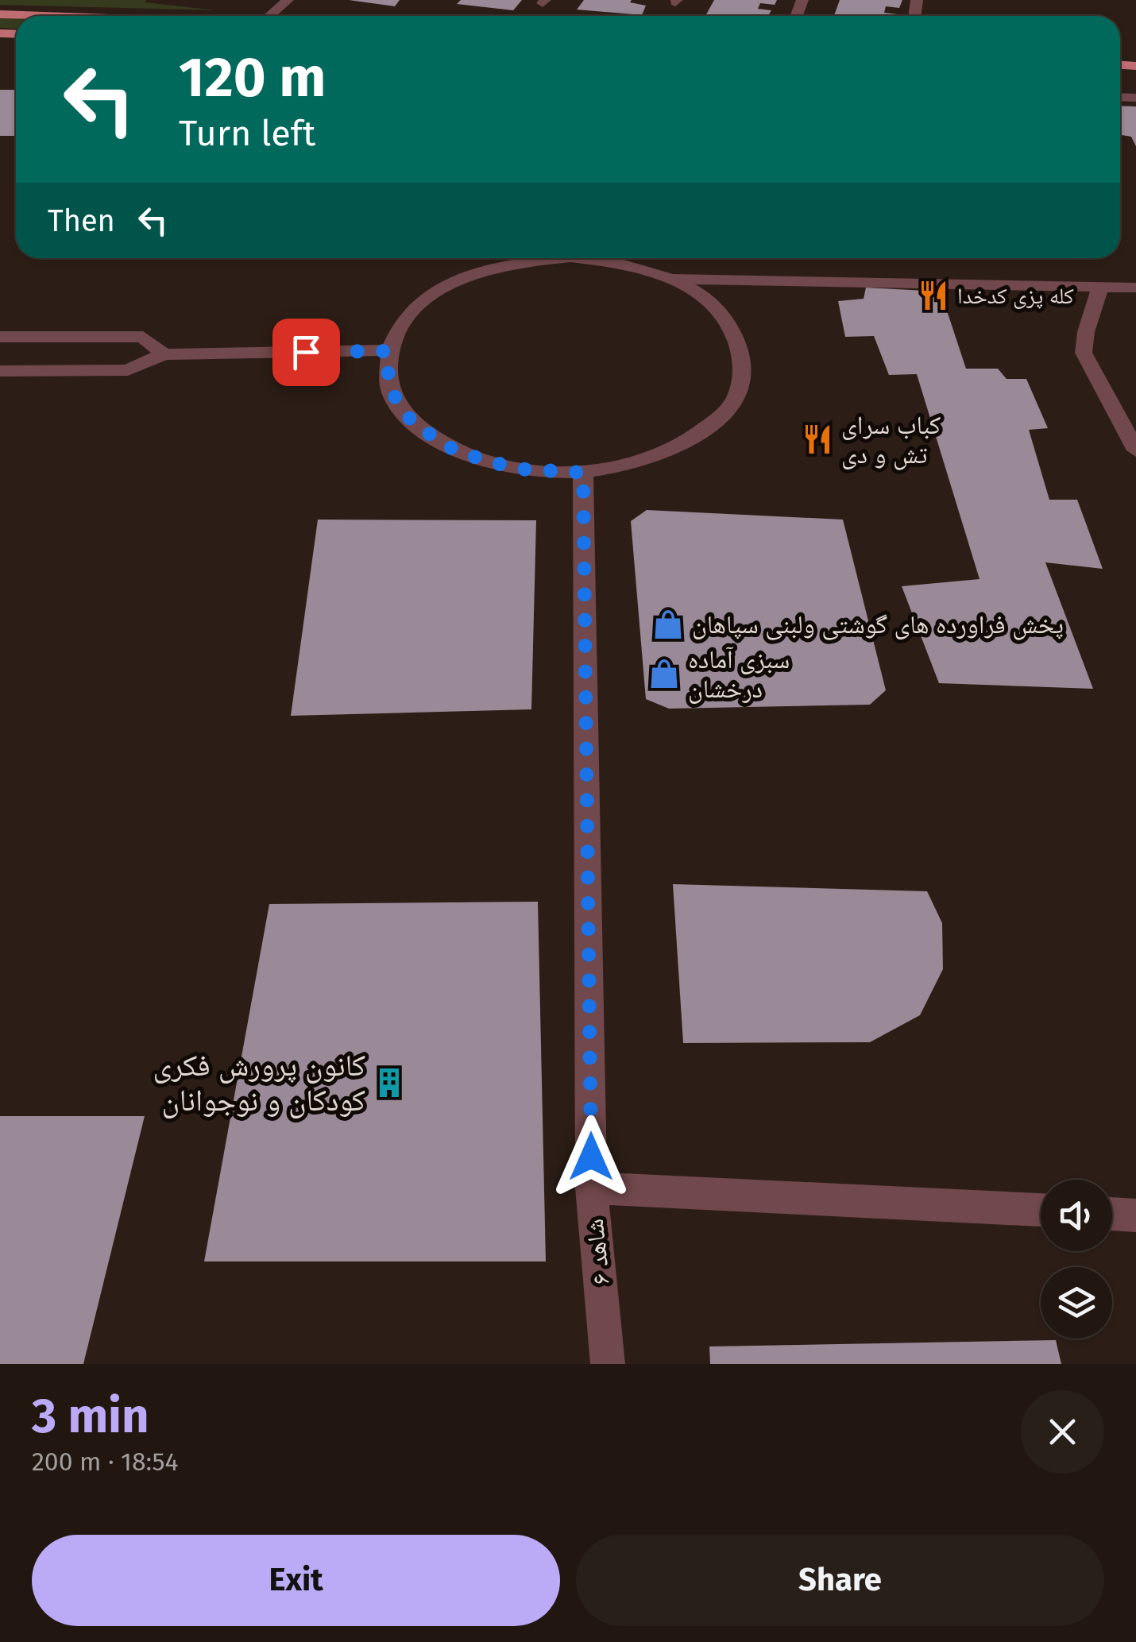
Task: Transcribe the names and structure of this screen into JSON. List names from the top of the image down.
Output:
{
  "streets": {
    "street": ["شاهد ۶"]
  },
  "places": {
    "restaurant": ["کله پزی کدخدا", "کباب سرای تش و دی"],
    "shop": ["پخش فراورده های گوشتی ولبنی سپاهان", "سبزی آماده درخشان"],
    "building": ["کانون پرورش فکری کودکان و نوجوانان"]
  },
  "page": {
    "turn": ["120 m", "Turn left"],
    "then": "Then",
    "heading": ["3 min", "200 m · 18:54"],
    "buttons": ["Exit", "Share"]
  }
}
